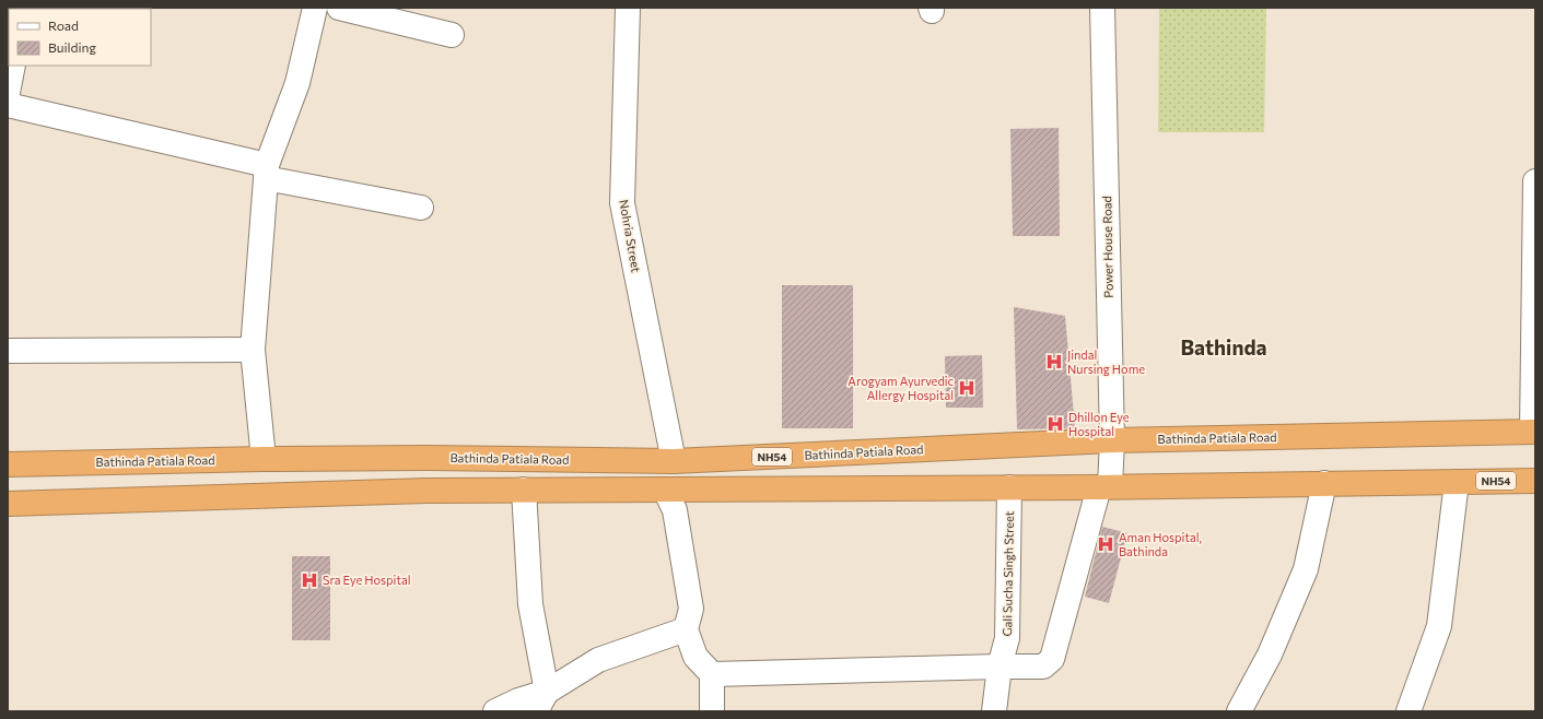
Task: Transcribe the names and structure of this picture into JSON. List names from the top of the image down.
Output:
{
  "streets": {
    "highway": ["Bathinda Patiala Road", "NH54"],
    "street": ["Nohria Street", "Power House Road", "Gali Sucha Singh Street"]
  },
  "crossings": [
    ["Nohria Street", "Bathinda Patiala Road"],
    ["Power House Road", "Bathinda Patiala Road"],
    ["Power House Road", "NH54"],
    ["Power House Road", "Gali Sucha Singh Street"],
    ["NH54", "Gali Sucha Singh Street"]
  ],
  "districts": ["Bathinda"],
  "places": {
    "hospital": [
      "Jindal Nursing Home",
      "Arogyam Ayurvedic Allergy Hospital",
      "Dhillon Eye Hospital",
      "Aman Hospital, Bathinda",
      "Sra Eye Hospital"
    ]
  },
  "legend": ["Road", "Building"]
}
